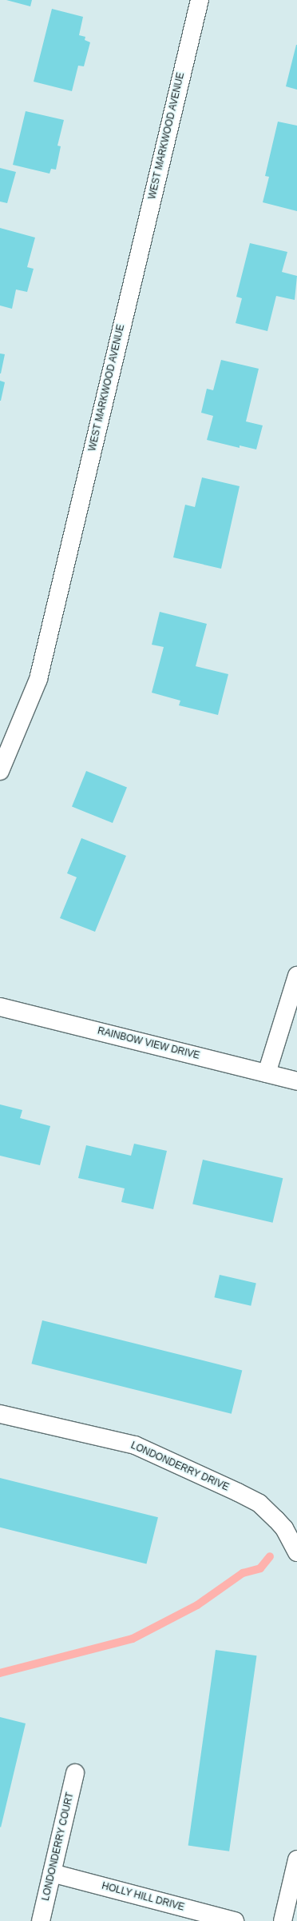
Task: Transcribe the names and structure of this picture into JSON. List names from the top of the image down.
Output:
{
  "streets": {
    "street": [
      "WEST MARKWOOD AVENUE",
      "RAINBOW VIEW DRIVE",
      "LONDONDERRY DRIVE",
      "LONDONDERRY COURT",
      "HOLLY HILL DRIVE"
    ]
  },
  "crossings": [
    ["LONDONDERRY COURT", "HOLLY HILL DRIVE"]
  ]
}
